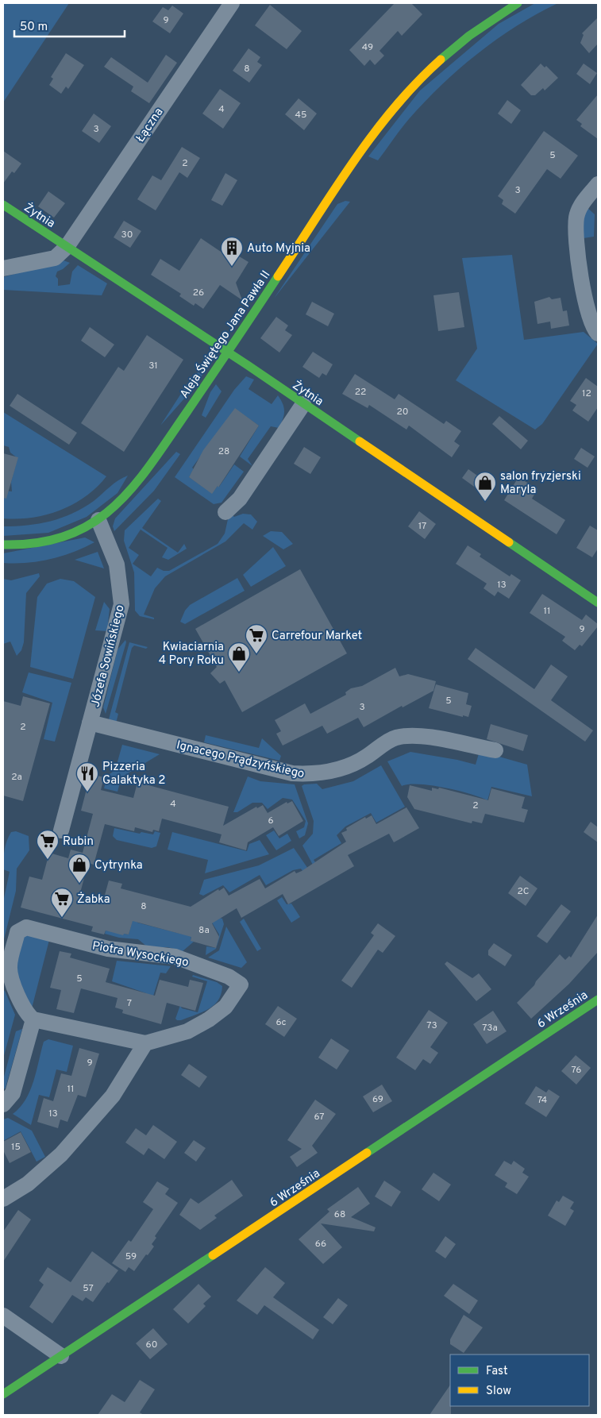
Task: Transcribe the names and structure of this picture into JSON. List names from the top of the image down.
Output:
{
  "streets": {
    "street": [
      "Łączna",
      "Żytnia",
      "Aleja Świętego Jana Pawła II",
      "Józefa Sowińskiego",
      "Ignacego Prądzyńskiego",
      "Piotra Wysockiego",
      "6 Września"
    ]
  },
  "crossings": [
    ["Łączna", "Żytnia"],
    ["Żytnia", "Aleja Świętego Jana Pawła II"],
    ["Aleja Świętego Jana Pawła II", "Józefa Sowińskiego"],
    ["Józefa Sowińskiego", "Ignacego Prądzyńskiego"]
  ],
  "places": {
    "building": ["Auto Myjnia"],
    "shop": ["salon fryzjerski Maryla", "Kwiaciarnia 4 Pory Roku", "Cytrynka"],
    "supermarket": ["Carrefour Market", "Rubin", "Żabka"],
    "restaurant": ["Pizzeria Galaktyka 2"]
  },
  "house_numbers": [
    "9",
    "49",
    "8",
    "4",
    "45",
    "3",
    "5",
    "2",
    "3",
    "30",
    "26",
    "31",
    "22",
    "12",
    "20",
    "28",
    "17",
    "13",
    "11",
    "9",
    "5",
    "3",
    "2",
    "2a",
    "4",
    "2",
    "6",
    "2C",
    "8",
    "8a",
    "5",
    "7",
    "6c",
    "73",
    "73a",
    "9",
    "76",
    "11",
    "69",
    "74",
    "13",
    "67",
    "15",
    "68",
    "66",
    "59",
    "57",
    "60"
  ],
  "legend": ["Fast", "Slow"],
  "scale_bar": "50 m"
}
